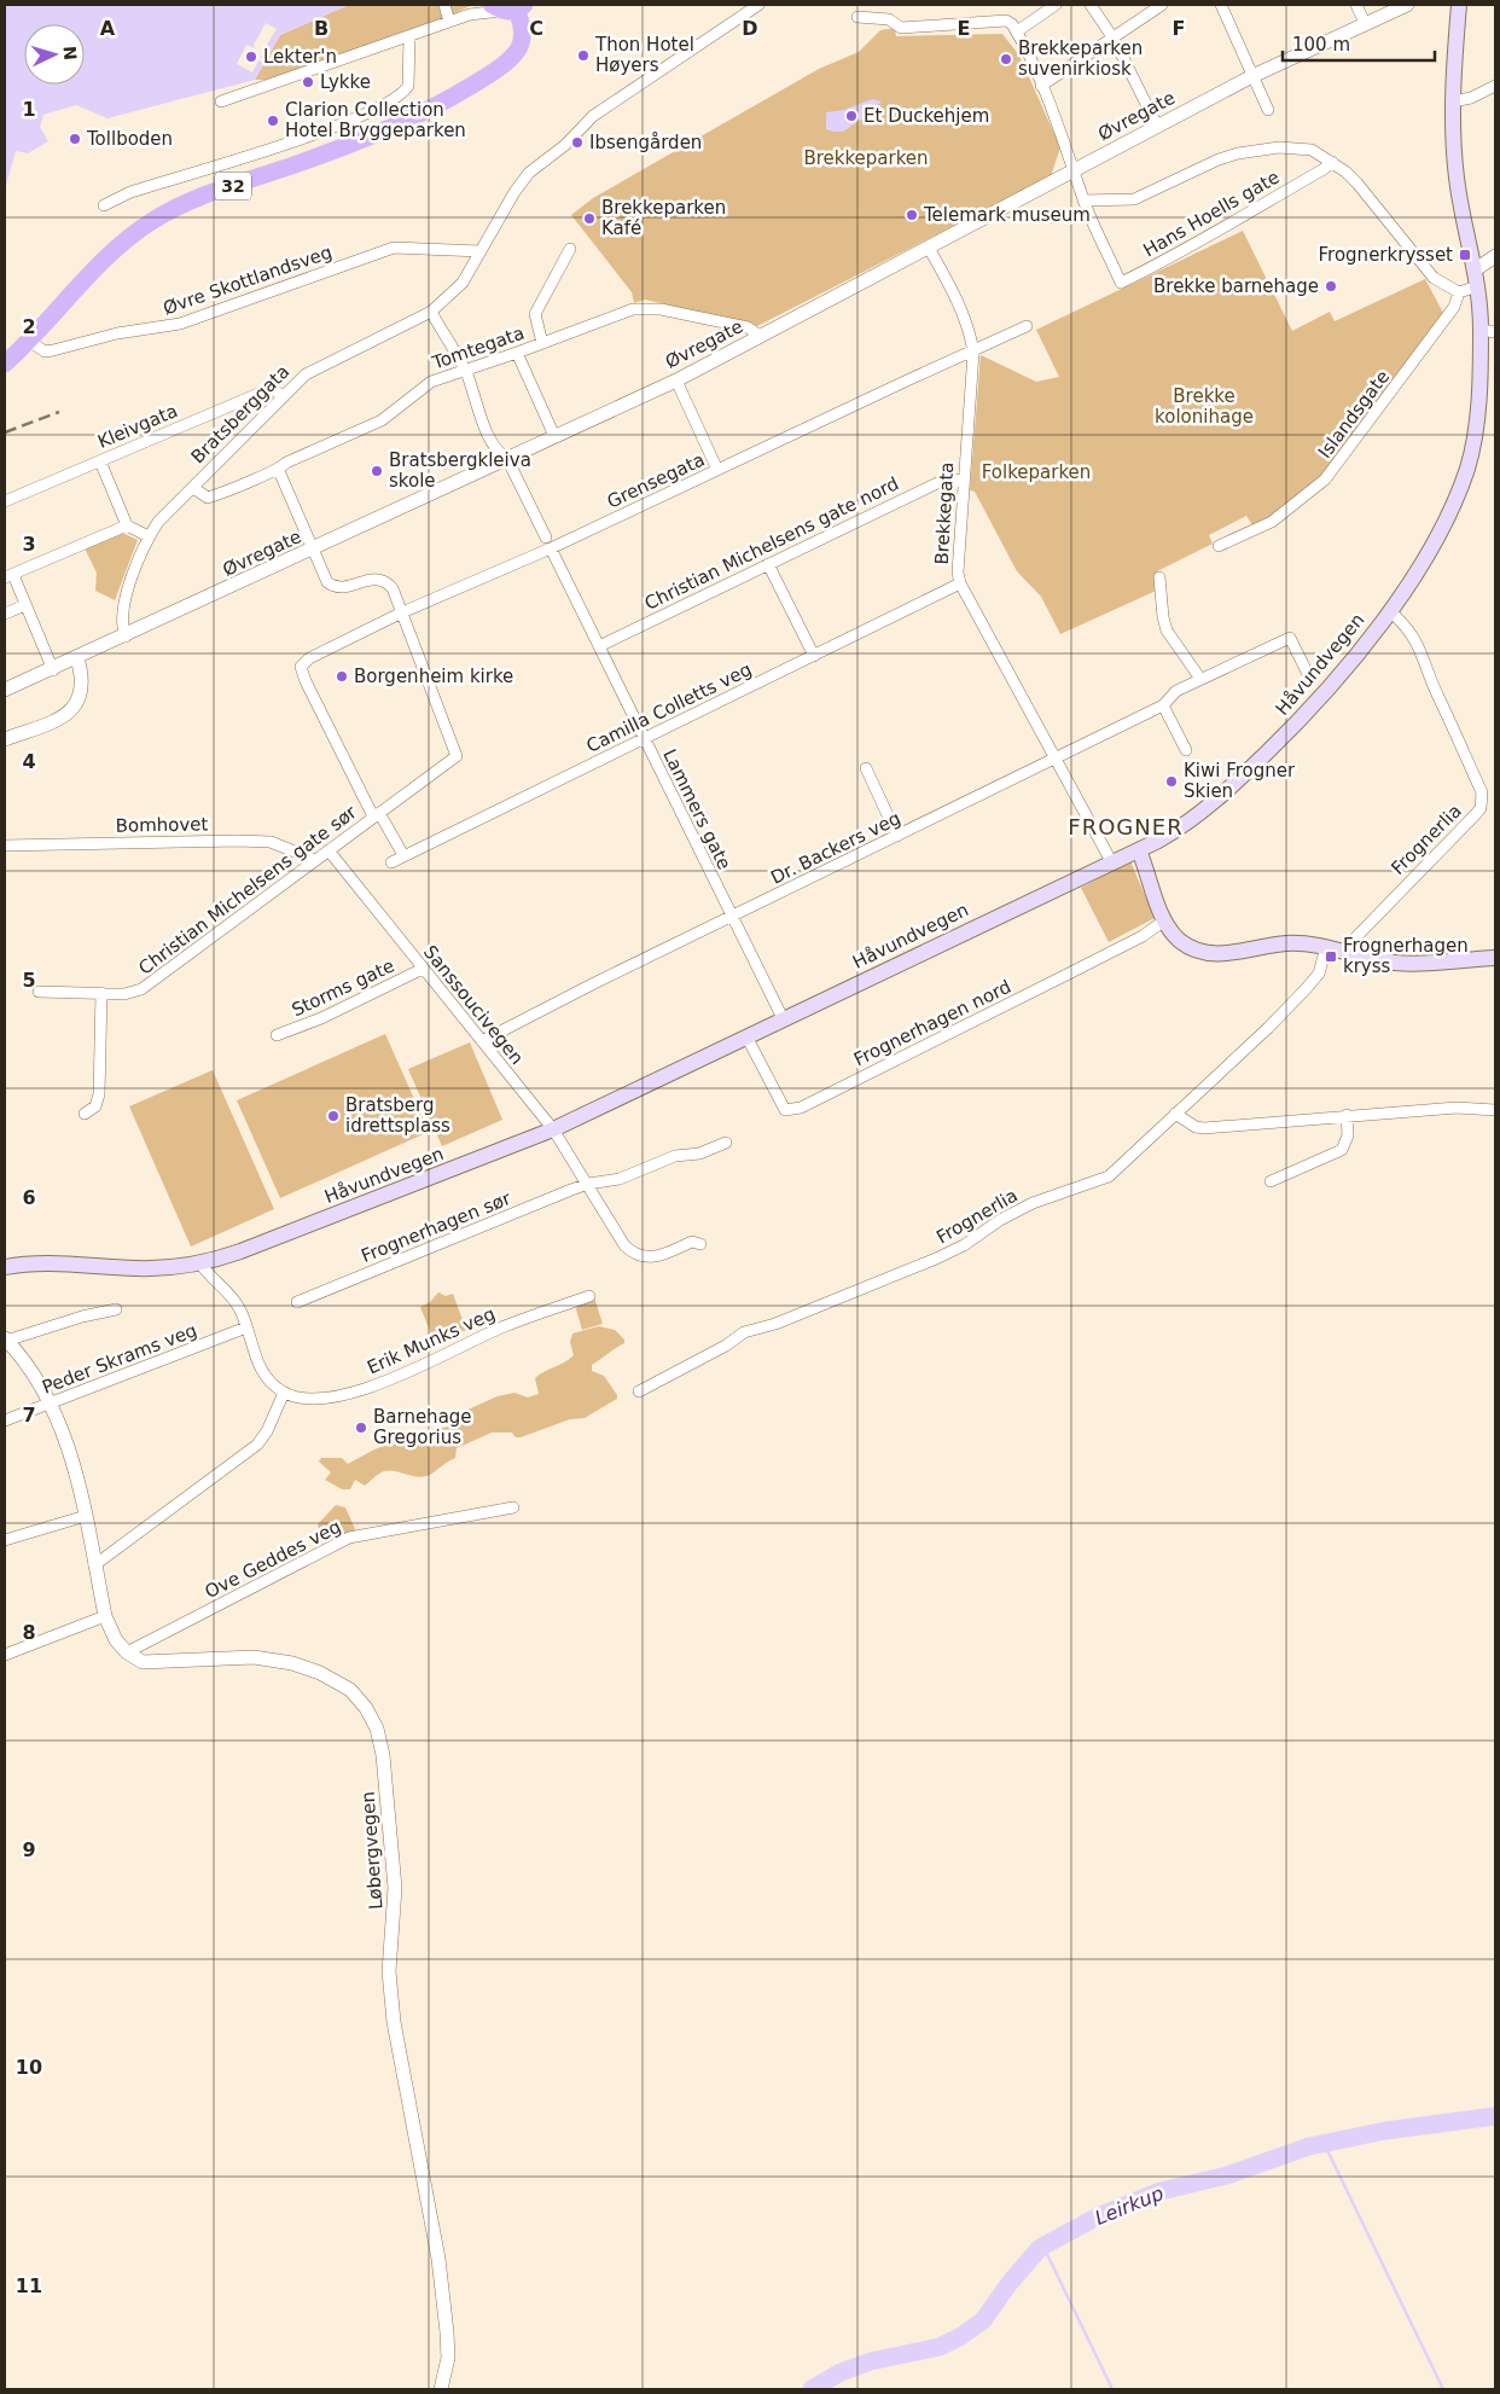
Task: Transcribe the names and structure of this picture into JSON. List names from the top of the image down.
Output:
{
  "streets": {
    "main road": ["32", "Håvundvegen"],
    "street": [
      "Øvregate",
      "Hans Hoells gate",
      "Øvre Skottlandsveg",
      "Tomtegata",
      "Bratsberggata",
      "Islandsgate",
      "Kleivgata",
      "Grensegata",
      "Brekkegata",
      "Christian Michelsens gate nord",
      "Camilla Colletts veg",
      "Lammers gate",
      "Bomhovet",
      "Frognerlia",
      "Dr. Backers veg",
      "Christian Michelsens gate sør",
      "Storms gate",
      "Sanssoucivegen",
      "Frognerhagen nord",
      "Frognerhagen sør",
      "Erik Munks veg",
      "Peder Skrams veg",
      "Ove Geddes veg",
      "Løbergvegen"
    ]
  },
  "crossings": [
    ["Øvregate", "Hans Hoells gate"],
    ["Øvregate", "Tomtegata"],
    ["Øvregate", "Bratsberggata"],
    ["Øvregate", "Brekkegata"],
    ["32", "Øvre Skottlandsveg"],
    ["Øvre Skottlandsveg", "Bratsberggata"],
    ["Tomtegata", "Bratsberggata"],
    ["Bratsberggata", "Kleivgata"],
    ["Grensegata", "Brekkegata"],
    ["Grensegata", "Lammers gate"],
    ["Grensegata", "Christian Michelsens gate sør"],
    ["Brekkegata", "Christian Michelsens gate nord"],
    ["Brekkegata", "Håvundvegen"],
    ["Brekkegata", "Camilla Colletts veg"],
    ["Brekkegata", "Dr. Backers veg"],
    ["Christian Michelsens gate nord", "Lammers gate"],
    ["Håvundvegen", "Lammers gate"],
    ["Håvundvegen", "Frognerlia"],
    ["Håvundvegen", "Sanssoucivegen"],
    ["Håvundvegen", "Frognerhagen nord"],
    ["Camilla Colletts veg", "Lammers gate"],
    ["Lammers gate", "Dr. Backers veg"],
    ["Bomhovet", "Christian Michelsens gate sør"],
    ["Dr. Backers veg", "Sanssoucivegen"],
    ["Christian Michelsens gate sør", "Sanssoucivegen"],
    ["Storms gate", "Sanssoucivegen"],
    ["Sanssoucivegen", "Frognerhagen sør"],
    ["Ove Geddes veg", "Løbergvegen"]
  ],
  "districts": ["FROGNER"],
  "water": ["Leirkup"],
  "parks": ["Brekkeparken", "Brekke kolonihage", "Folkeparken"],
  "places": {
    "other": [
      "Thon Hotel Høyers",
      "Lekter'n",
      "Brekkeparken suvenirkiosk",
      "Lykke",
      "Et Duckehjem",
      "Clarion Collection Hotel Bryggeparken",
      "Tollboden",
      "Ibsengården",
      "Telemark museum",
      "Brekkeparken Kafé",
      "Brekke barnehage",
      "Bratsbergkleiva skole",
      "Borgenheim kirke",
      "Kiwi Frogner Skien",
      "Bratsberg idrettsplass",
      "Barnehage Gregorius"
    ],
    "transit": ["Frognerkrysset", "Frognerhagen kryss"]
  },
  "scale_bar": "100 m",
  "north": "right",
  "grid": {
    "columns": [
      "A",
      "B",
      "C",
      "D",
      "E",
      "F"
    ],
    "rows": [
      "1",
      "2",
      "3",
      "4",
      "5",
      "6",
      "7",
      "8",
      "9",
      "10",
      "11"
    ]
  }
}
